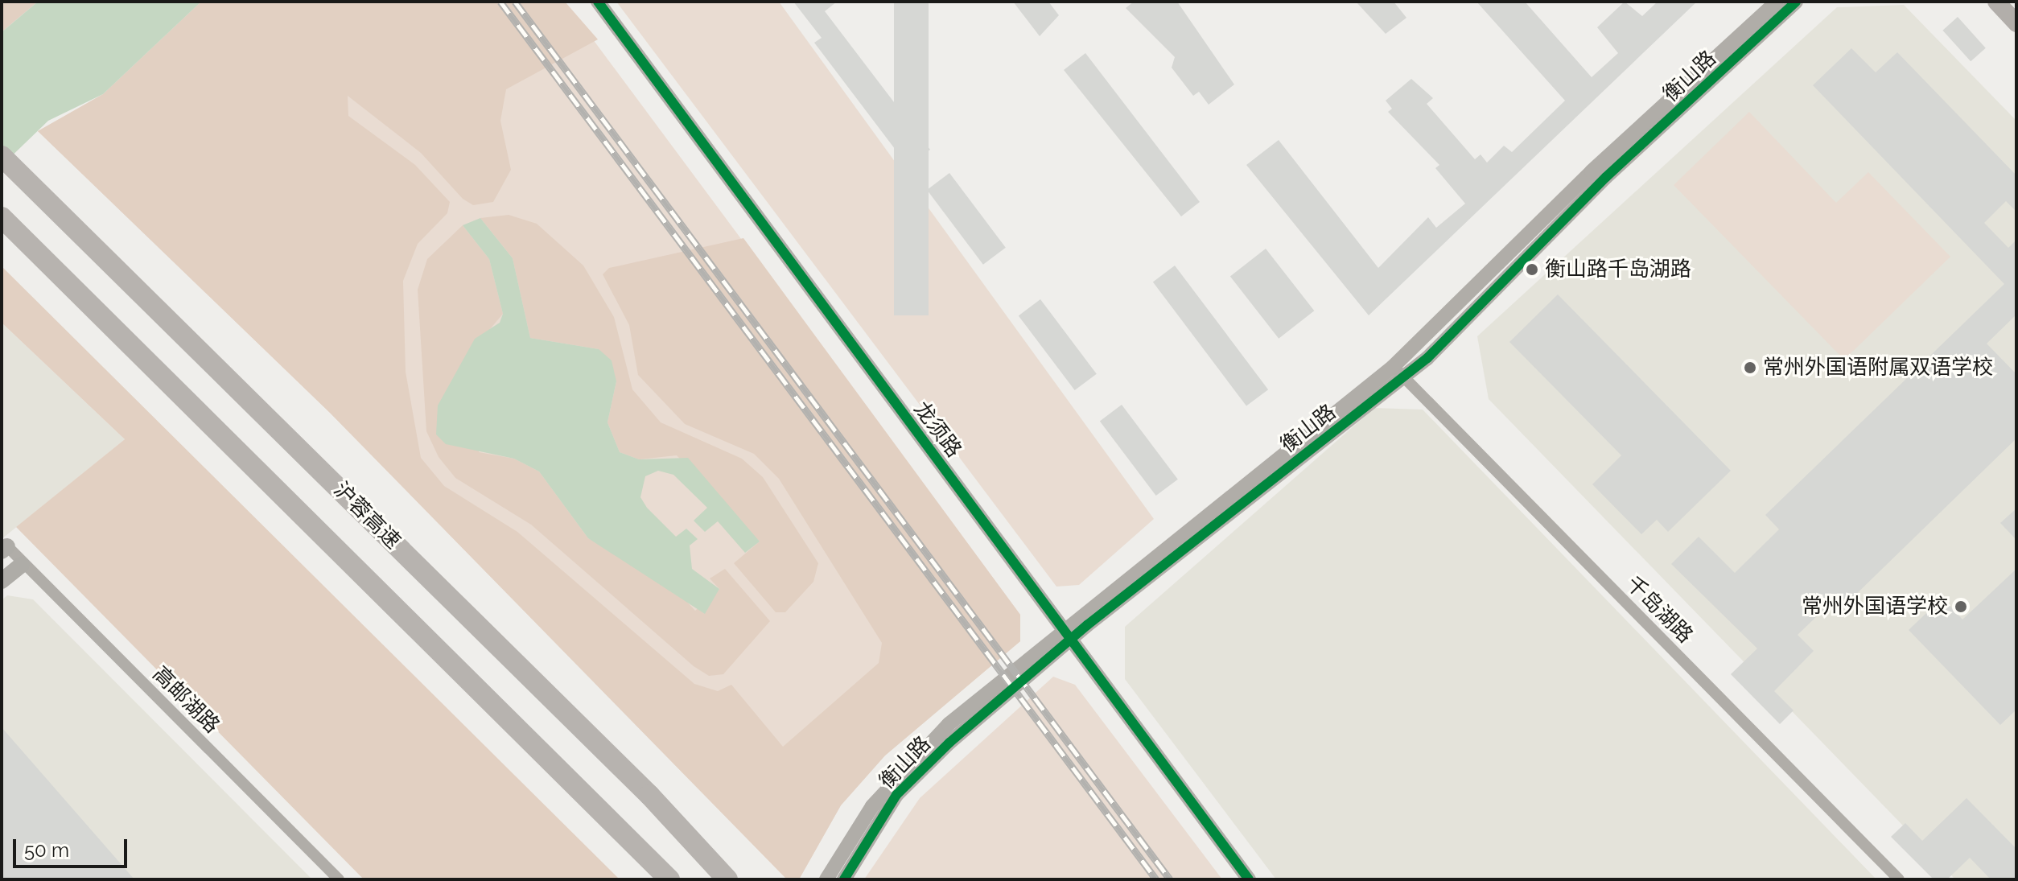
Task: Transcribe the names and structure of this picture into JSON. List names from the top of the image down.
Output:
{
  "streets": {
    "highway": ["沪蓉高速"],
    "street": [
      "衡山路",
      "龙须路",
      "千岛湖路",
      "高邮湖路"
    ]
  },
  "crossings": [
    ["衡山路", "龙须路"],
    ["衡山路", "千岛湖路"]
  ],
  "places": ["衡山路千岛湖路", "常州外国语附属双语学校", "常州外国语学校"],
  "scale_bar": "50 m"
}
